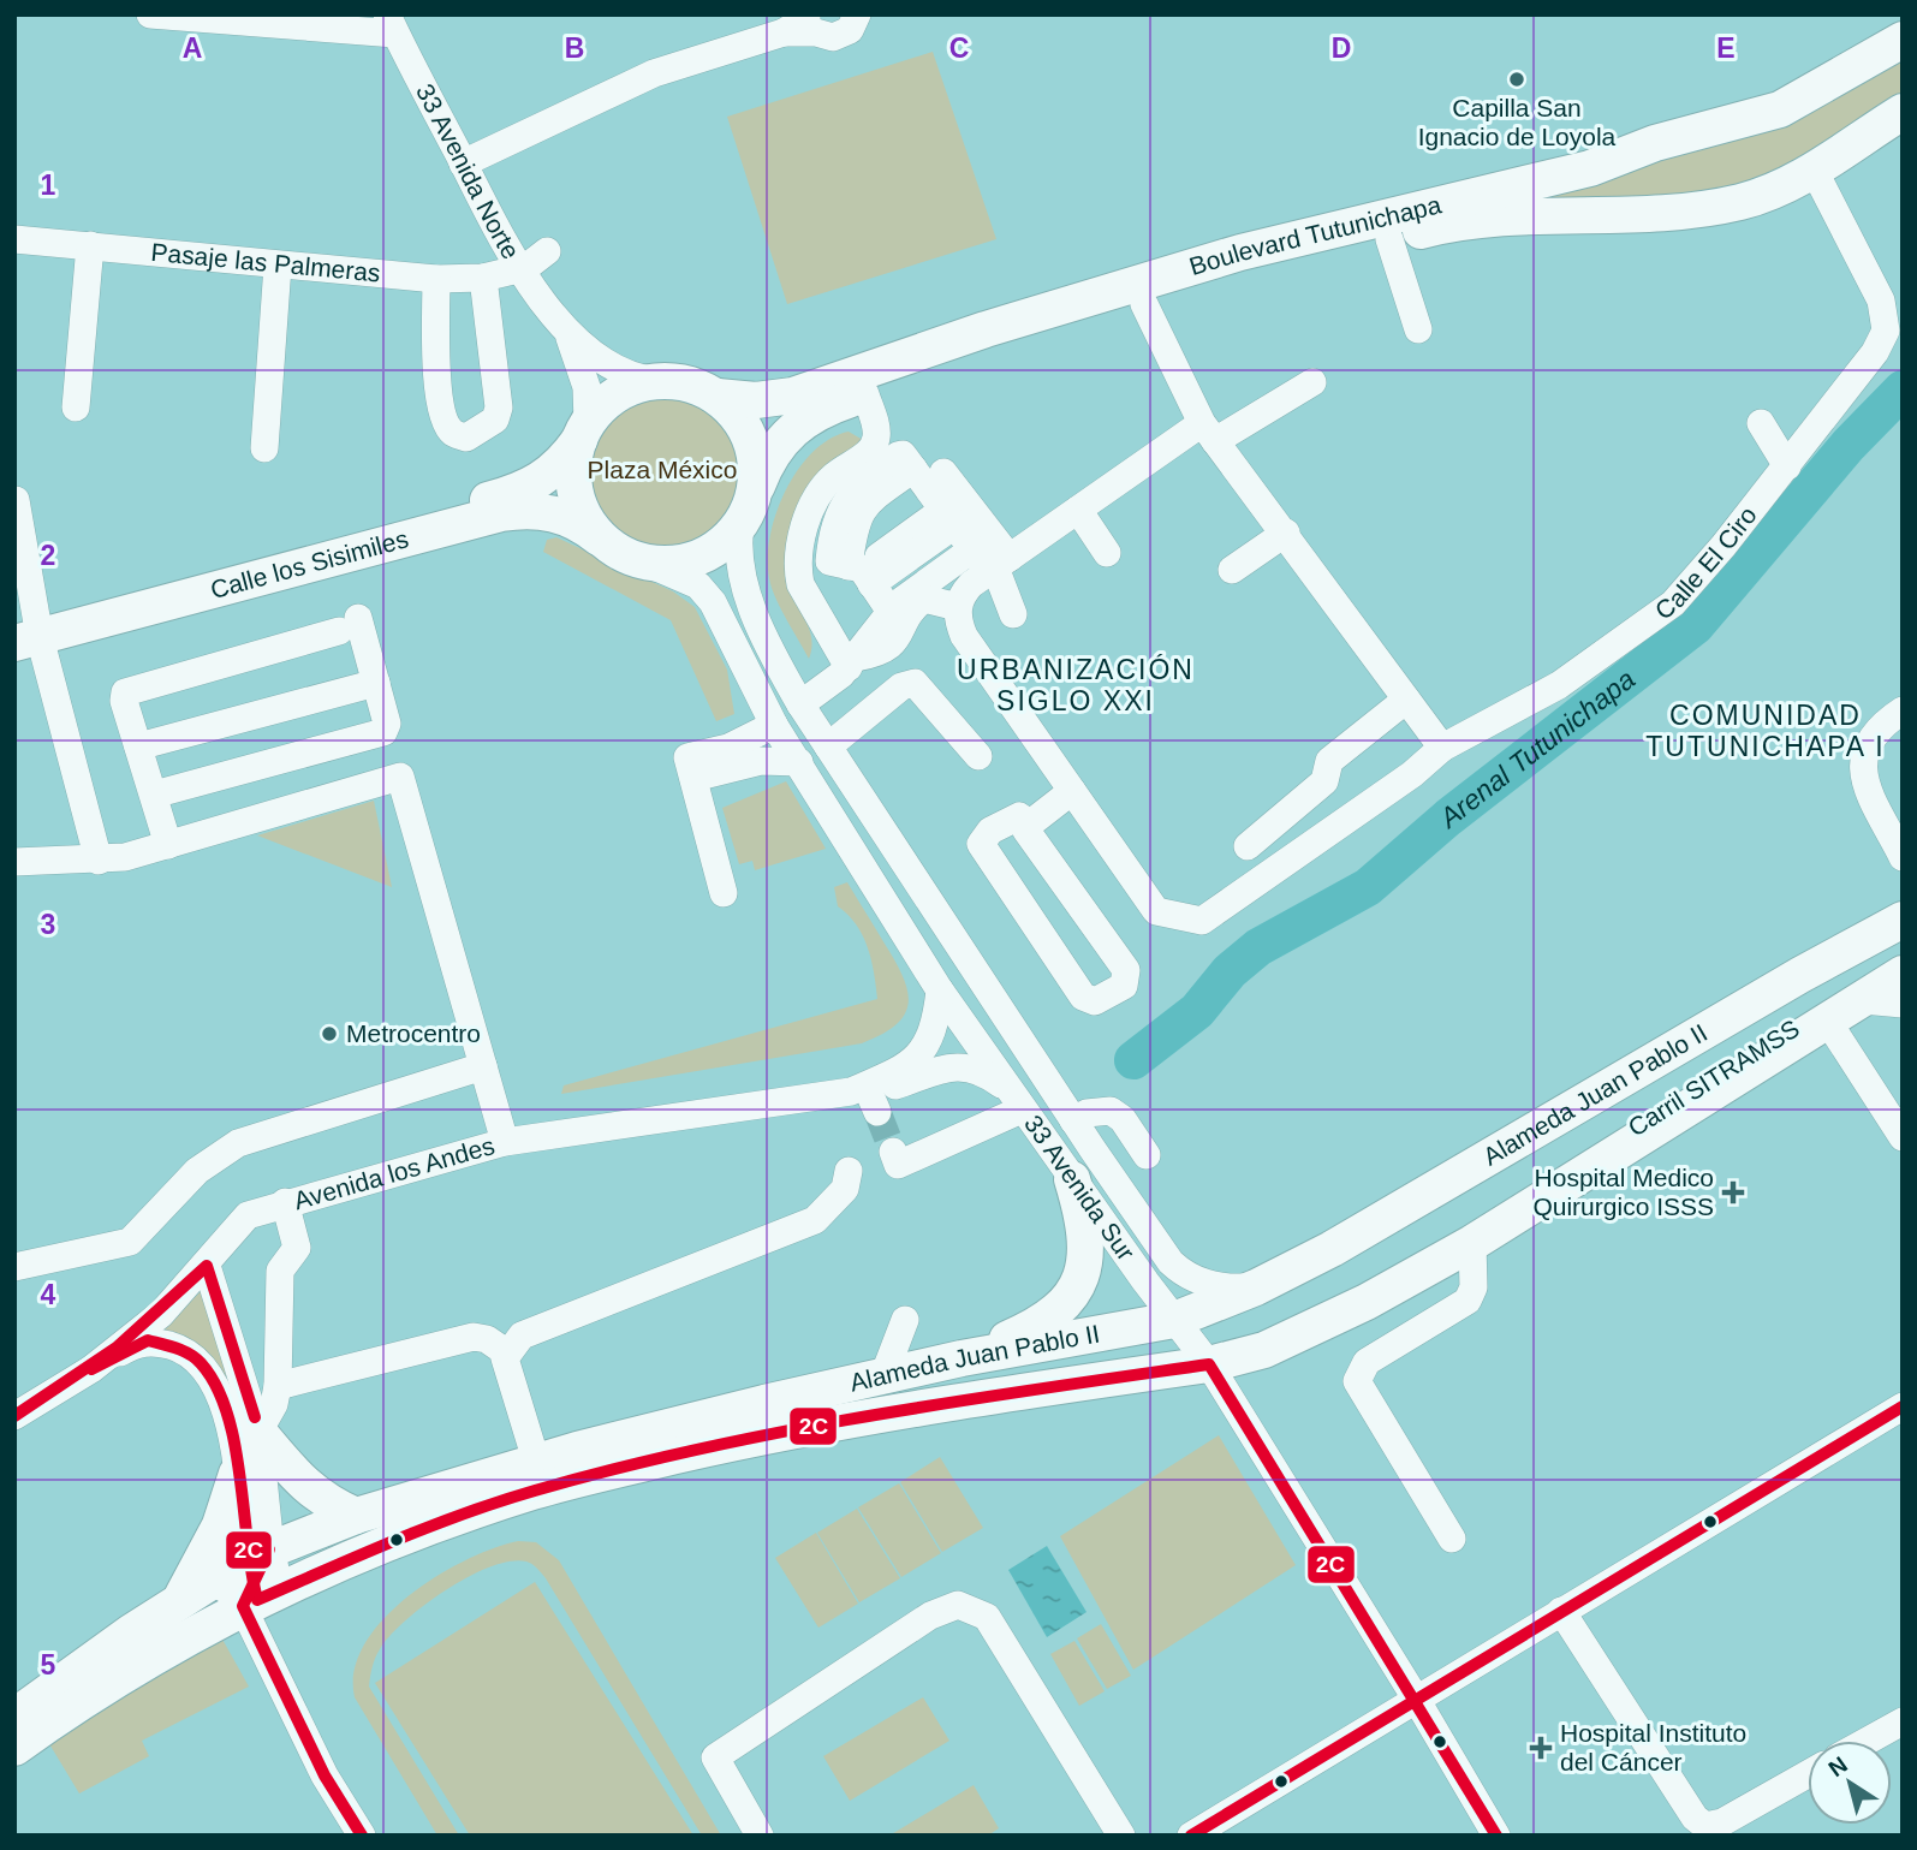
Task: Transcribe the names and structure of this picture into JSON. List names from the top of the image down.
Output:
{
  "streets": {
    "main road": [
      "Boulevard Tutunichapa",
      "Calle los Sisimiles",
      "Carril SITRAMSS",
      "Alameda Juan Pablo II"
    ],
    "street": [
      "33 Avenida Norte",
      "Pasaje las Palmeras",
      "Calle El Ciro",
      "Avenida los Andes",
      "33 Avenida Sur"
    ]
  },
  "crossings": [
    ["33 Avenida Norte", "Boulevard Tutunichapa"],
    ["33 Avenida Norte", "Pasaje las Palmeras"],
    ["33 Avenida Norte", "Calle los Sisimiles"],
    ["33 Avenida Norte", "33 Avenida Sur"],
    ["Boulevard Tutunichapa", "Calle El Ciro"],
    ["Boulevard Tutunichapa", "Calle los Sisimiles"],
    ["Boulevard Tutunichapa", "33 Avenida Sur"],
    ["Calle los Sisimiles", "33 Avenida Sur"],
    ["Carril SITRAMSS", "Alameda Juan Pablo II"],
    ["Carril SITRAMSS", "33 Avenida Sur"],
    ["Alameda Juan Pablo II", "33 Avenida Sur"],
    ["Avenida los Andes", "33 Avenida Sur"]
  ],
  "districts": ["URBANIZACIÓN SIGLO XXI", "COMUNIDAD TUTUNICHAPA I"],
  "water": ["Arenal Tutunichapa"],
  "parks": ["Plaza México"],
  "places": {
    "other": ["Capilla San Ignacio de Loyola", "Metrocentro"],
    "health": ["Hospital Medico Quirurgico ISSS", "Hospital Instituto del Cáncer"]
  },
  "lines": ["transit line 2C"],
  "north": "top left",
  "grid": {
    "columns": [
      "A",
      "B",
      "C",
      "D",
      "E"
    ],
    "rows": [
      "1",
      "2",
      "3",
      "4",
      "5"
    ]
  }
}
